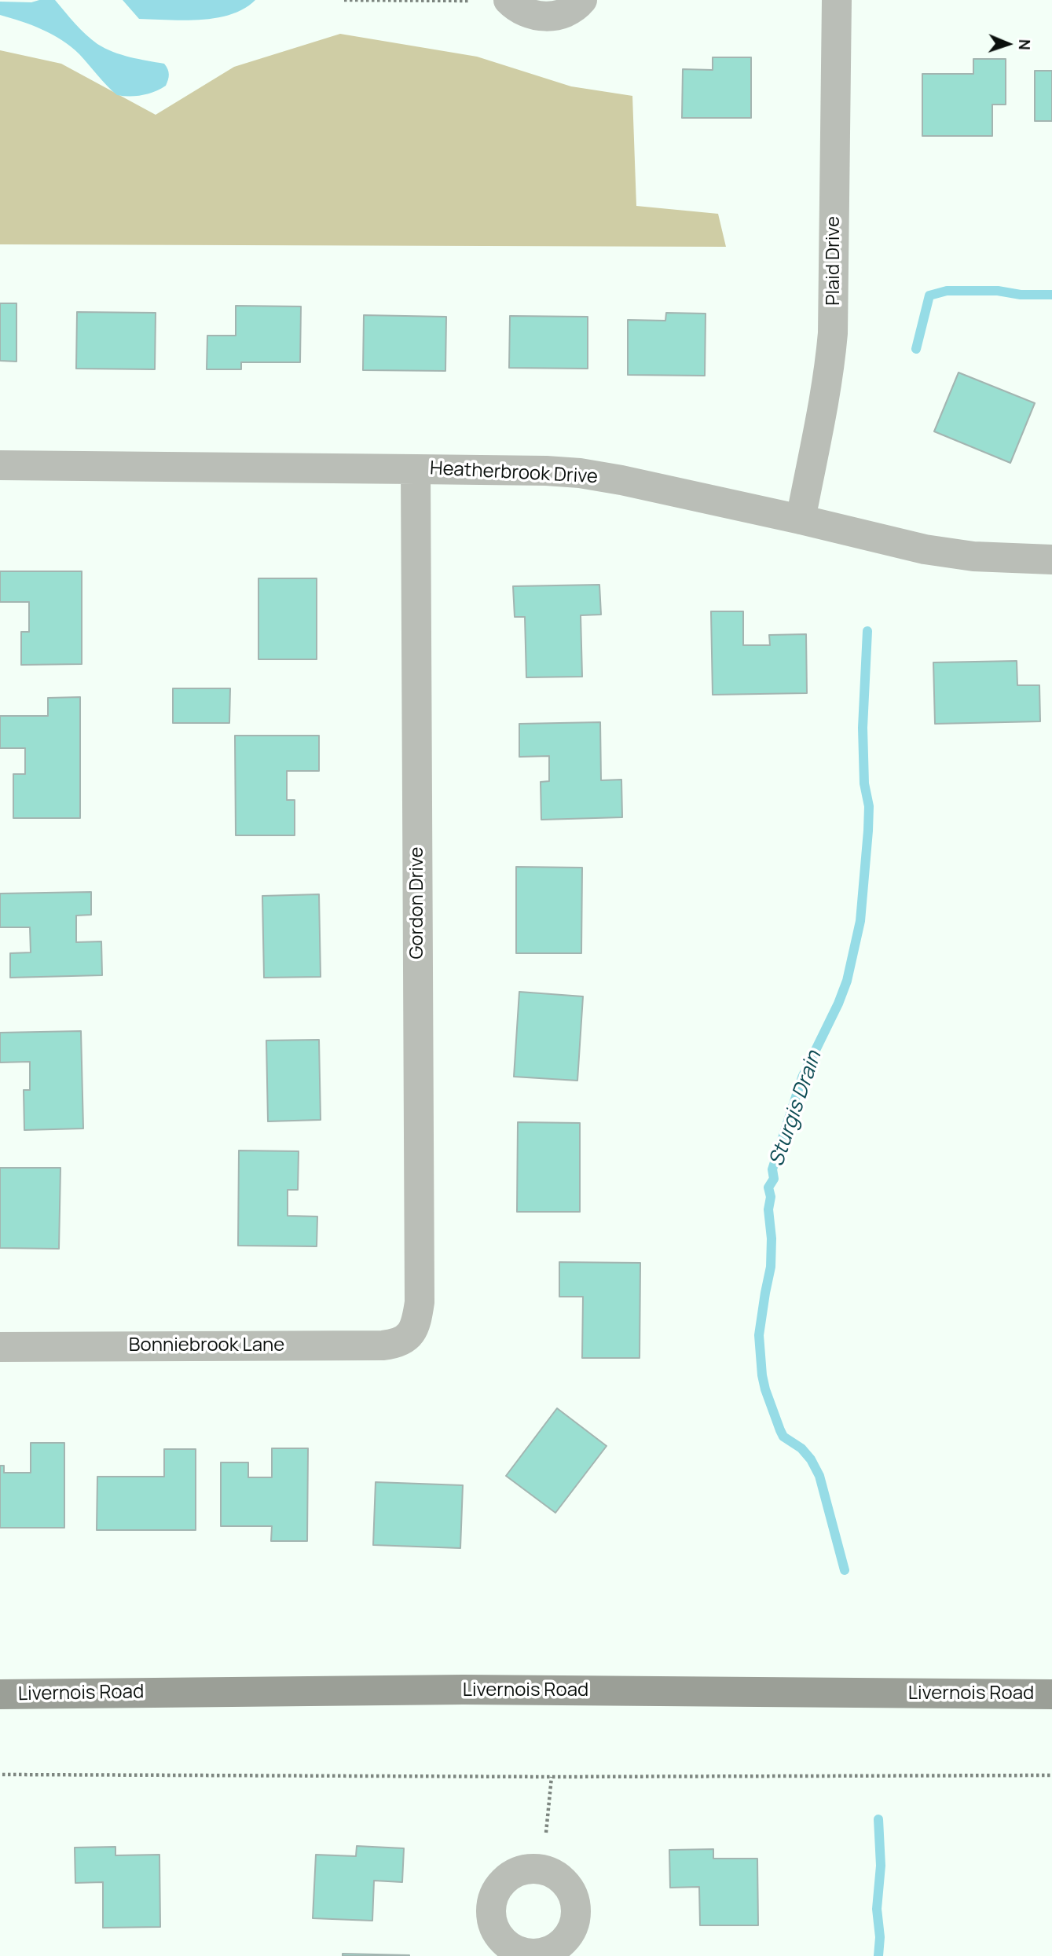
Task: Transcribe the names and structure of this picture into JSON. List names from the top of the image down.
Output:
{
  "streets": {
    "main road": ["Livernois Road"],
    "street": [
      "Plaid Drive",
      "Heatherbrook Drive",
      "Gordon Drive",
      "Bonniebrook Lane"
    ]
  },
  "crossings": [
    ["Plaid Drive", "Heatherbrook Drive"],
    ["Heatherbrook Drive", "Gordon Drive"],
    ["Gordon Drive", "Bonniebrook Lane"]
  ],
  "water": ["Sturgis Drain"],
  "north": "right"
}
